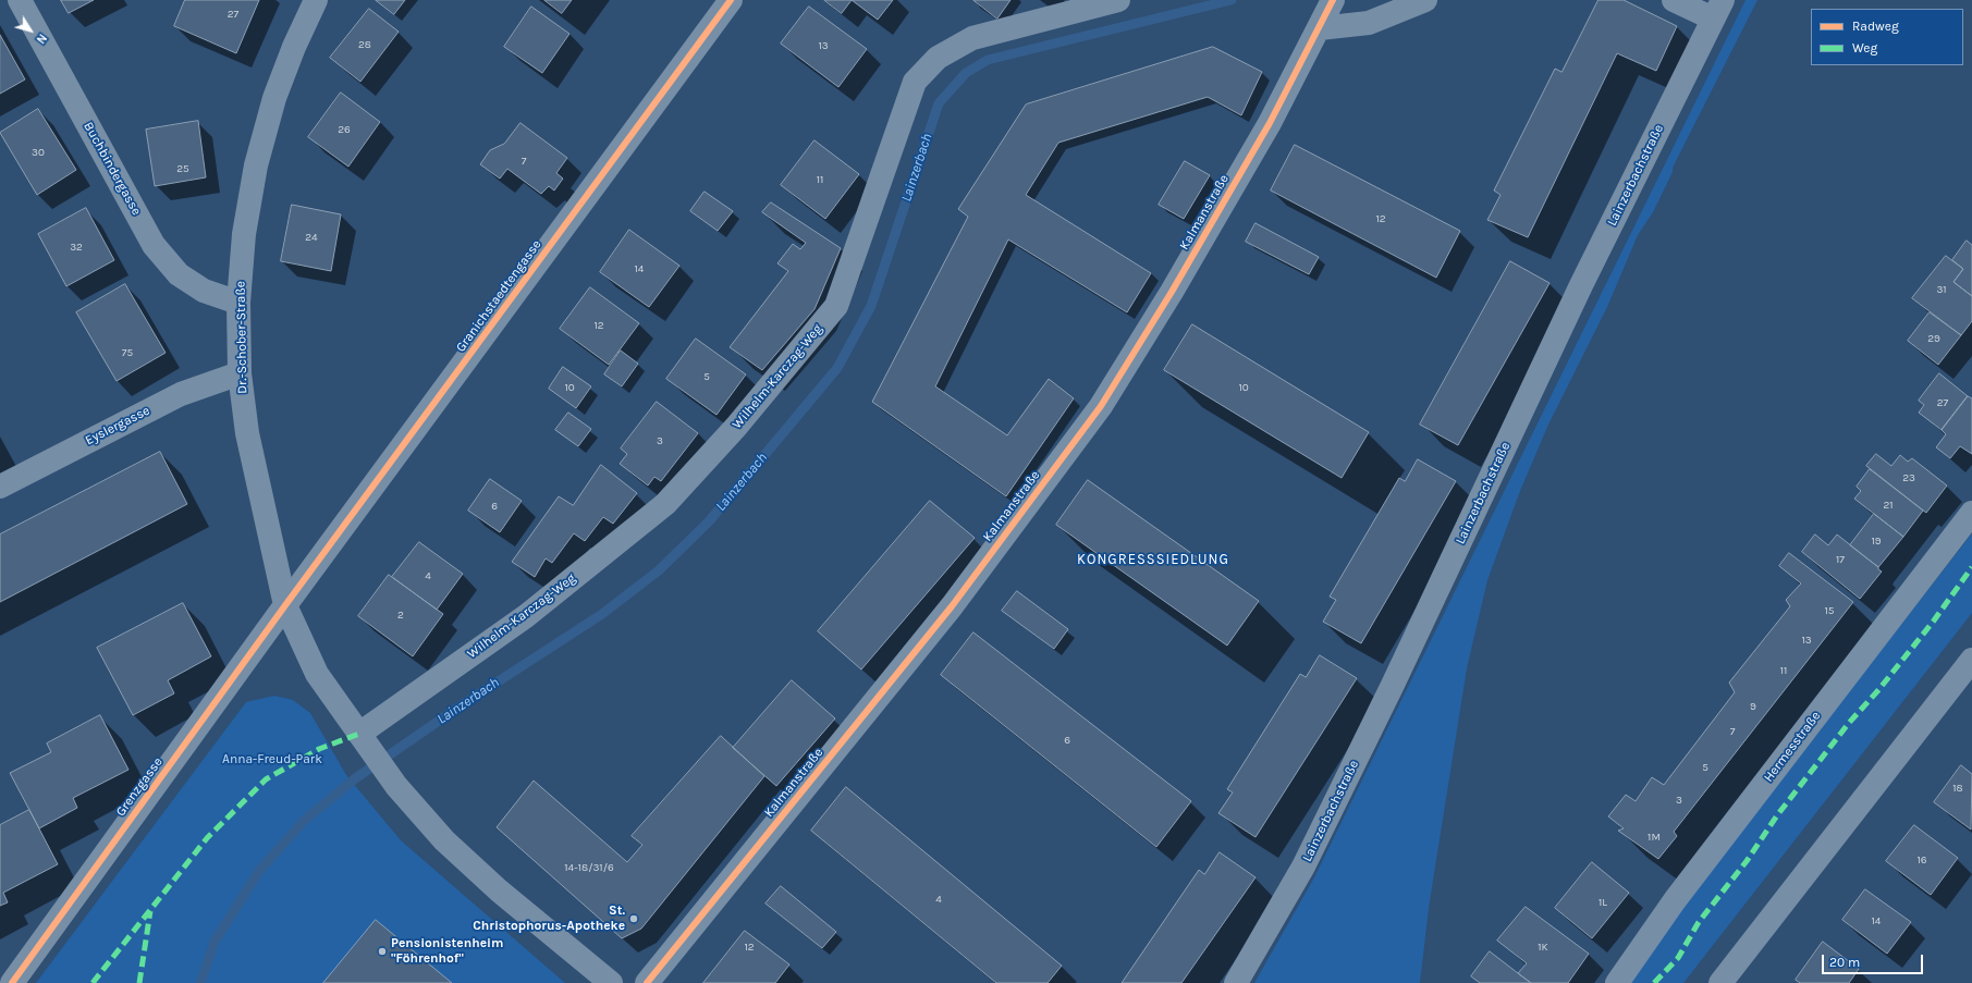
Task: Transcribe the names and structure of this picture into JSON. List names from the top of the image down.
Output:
{
  "streets": {
    "street": [
      "Buchbindergasse",
      "Lainzerbachstraße",
      "Kalmanstraße",
      "Granichstaedtengasse",
      "Dr.-Schober-Straße",
      "Wilhelm-Karczag-Weg",
      "Eyslergasse",
      "Hermesstraße",
      "Grenzgasse"
    ]
  },
  "crossings": [
    ["Buchbindergasse", "Dr.-Schober-Straße"],
    ["Granichstaedtengasse", "Dr.-Schober-Straße"],
    ["Granichstaedtengasse", "Grenzgasse"],
    ["Dr.-Schober-Straße", "Wilhelm-Karczag-Weg"],
    ["Dr.-Schober-Straße", "Eyslergasse"],
    ["Dr.-Schober-Straße", "Grenzgasse"]
  ],
  "districts": ["KONGRESSSIEDLUNG"],
  "water": ["Lainzerbach"],
  "parks": ["Anna-Freud-Park"],
  "places": ["St. Christophorus-Apotheke", "Pensionistenheim \"Föhrenhof\""],
  "house_numbers": [
    "27",
    "28",
    "13",
    "26",
    "30",
    "7",
    "25",
    "11",
    "12",
    "24",
    "32",
    "14",
    "31",
    "12",
    "29",
    "75",
    "5",
    "10",
    "10",
    "27",
    "3",
    "23",
    "21",
    "6",
    "19",
    "17",
    "4",
    "15",
    "2",
    "13",
    "11",
    "9",
    "7",
    "6",
    "5",
    "18",
    "3",
    "1M",
    "16",
    "14-18/31/6",
    "4",
    "1L",
    "14",
    "12",
    "1K"
  ],
  "legend": ["Radweg", "Weg"],
  "scale_bar": "20 m",
  "north": "bottom right"
}
